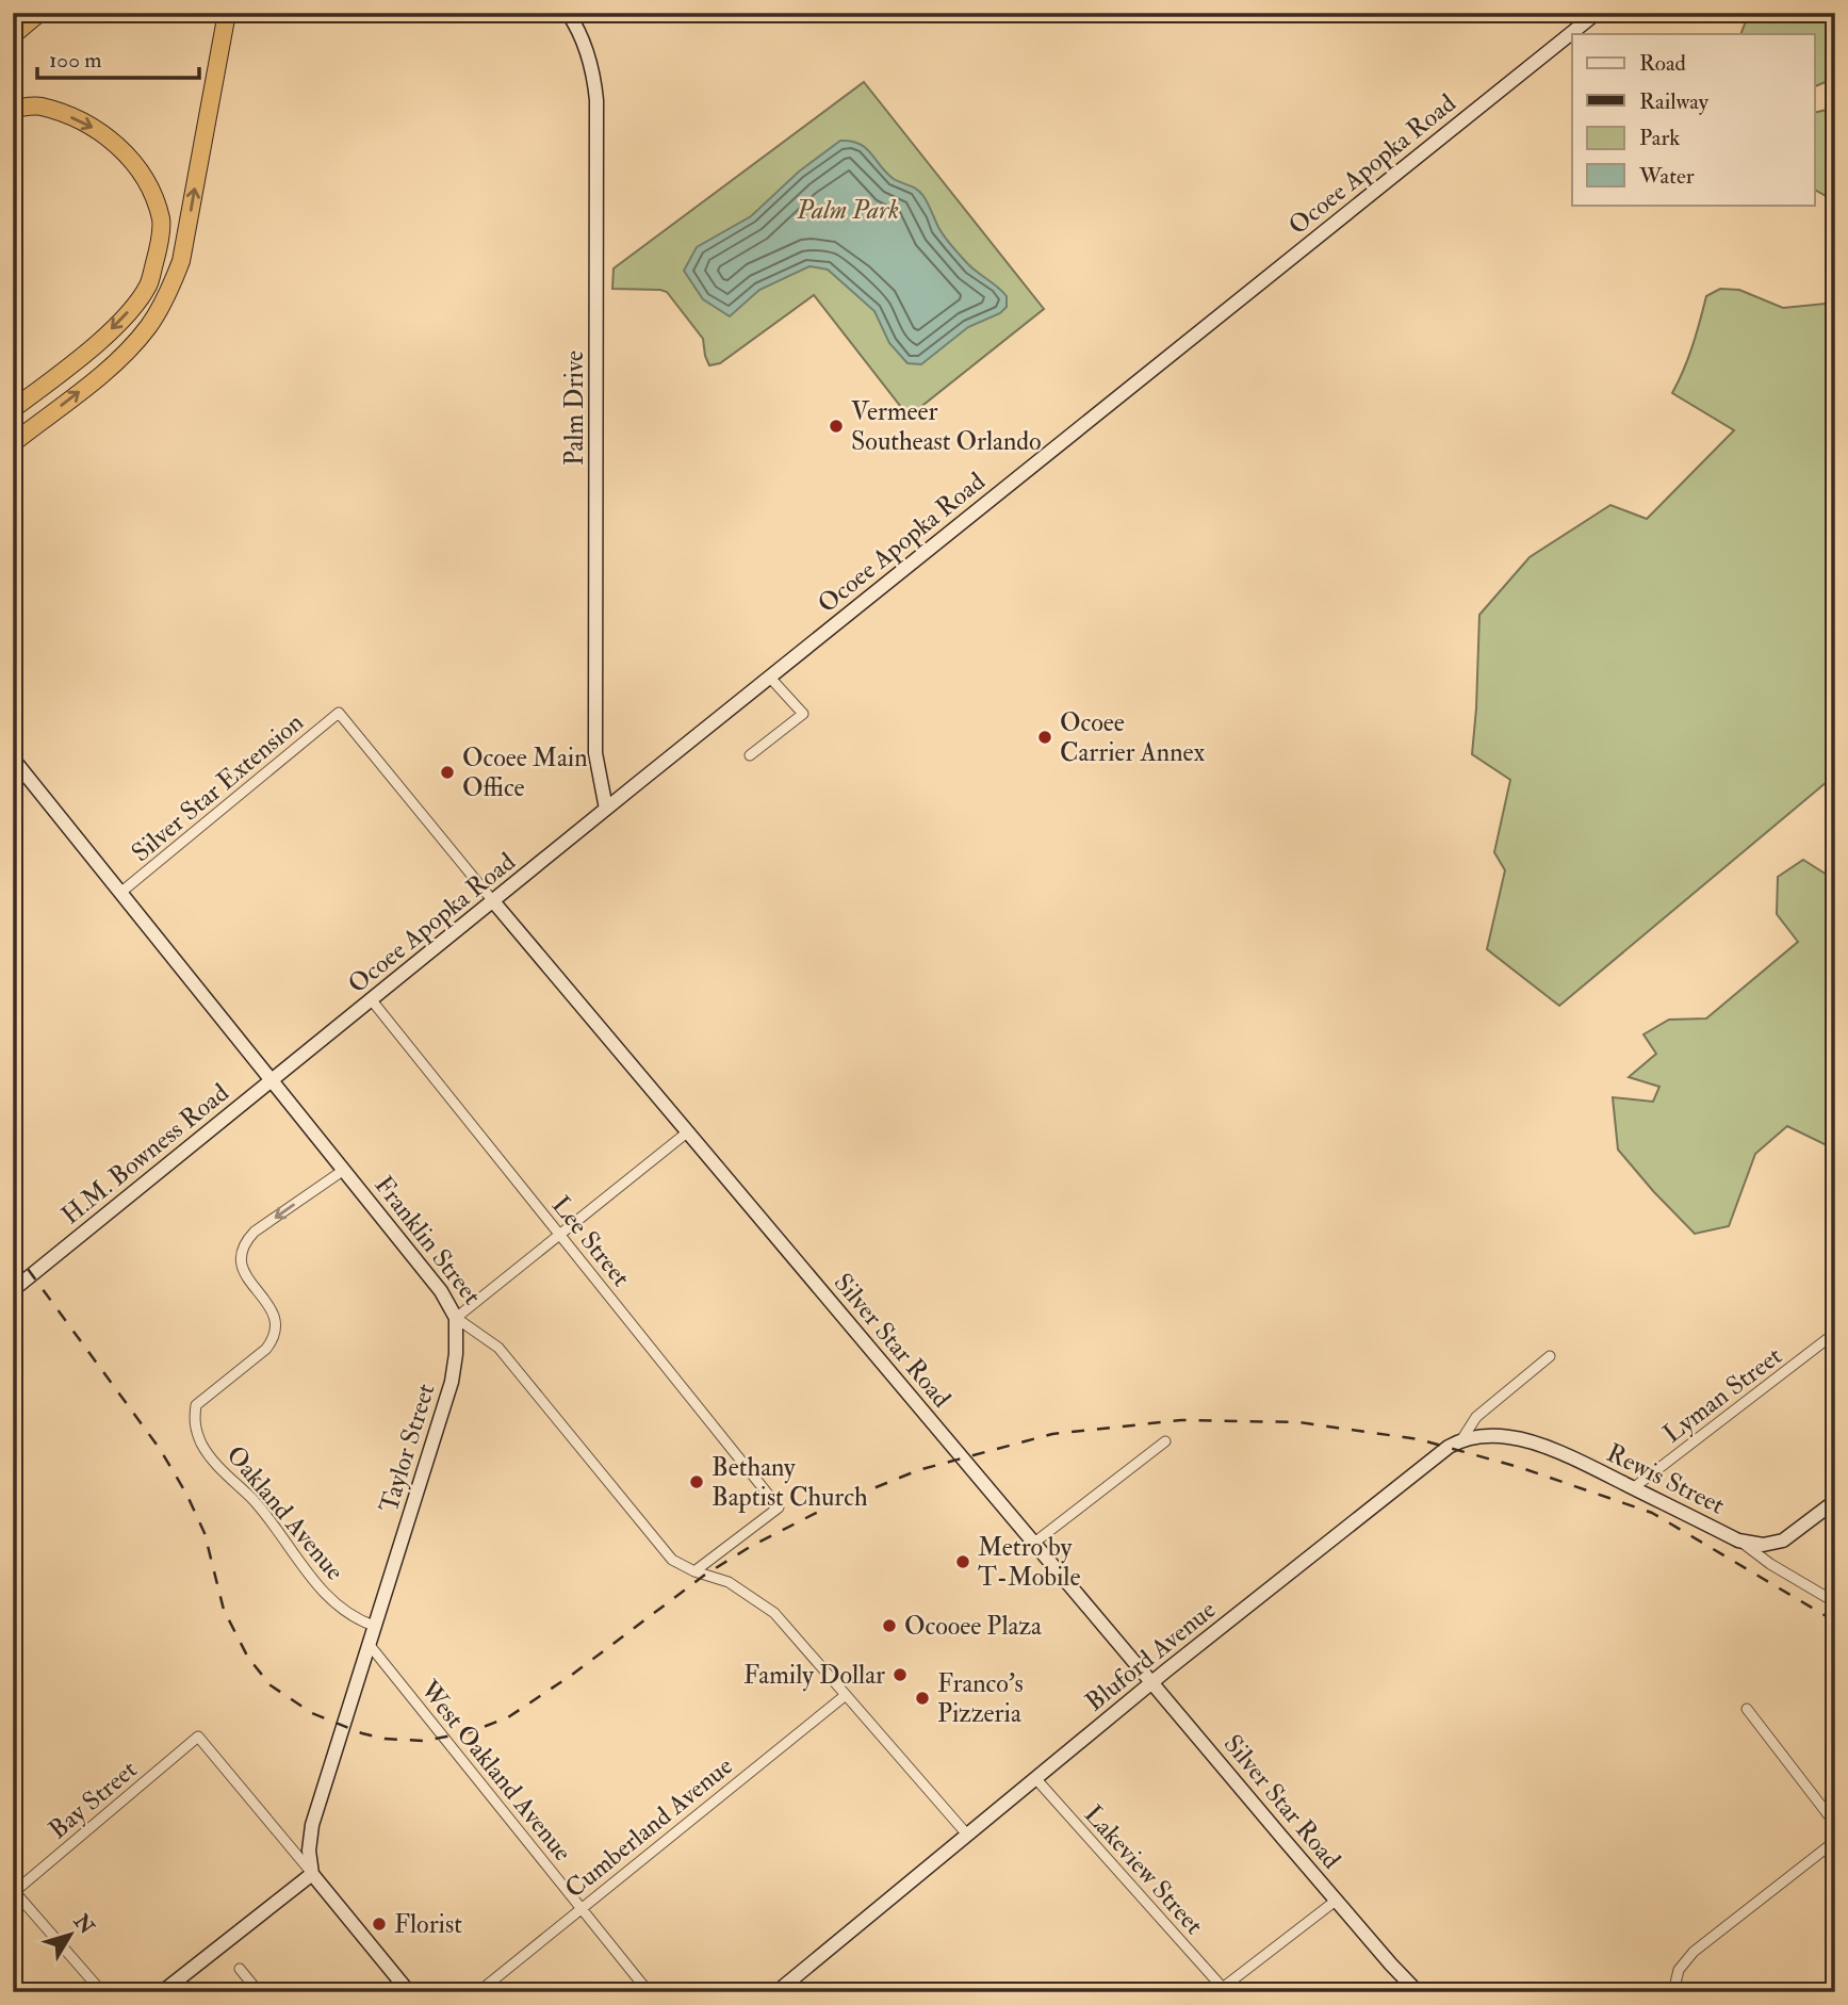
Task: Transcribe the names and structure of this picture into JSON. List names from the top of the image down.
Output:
{
  "streets": {
    "main road": [
      "Ocoee Apopka Road",
      "Palm Drive",
      "H.M. Bowness Road",
      "Franklin Street",
      "Silver Star Road",
      "Taylor Street",
      "Rewis Street",
      "Bluford Avenue"
    ],
    "street": [
      "Silver Star Extension",
      "Lee Street",
      "Lyman Street",
      "Oakland Avenue",
      "West Oakland Avenue",
      "Bay Street",
      "Cumberland Avenue",
      "Lakeview Street"
    ]
  },
  "crossings": [
    ["Ocoee Apopka Road", "Palm Drive"],
    ["Ocoee Apopka Road", "H.M. Bowness Road"],
    ["Ocoee Apopka Road", "Franklin Street"],
    ["Ocoee Apopka Road", "Lee Street"],
    ["Ocoee Apopka Road", "Silver Star Road"],
    ["Silver Star Extension", "Franklin Street"],
    ["Silver Star Extension", "Silver Star Road"],
    ["H.M. Bowness Road", "Franklin Street"],
    ["Franklin Street", "Lee Street"],
    ["Franklin Street", "Taylor Street"],
    ["Franklin Street", "Oakland Avenue"],
    ["Franklin Street", "Bluford Avenue"],
    ["Franklin Street", "Cumberland Avenue"],
    ["Silver Star Road", "Bluford Avenue"],
    ["Lyman Street", "Rewis Street"],
    ["Taylor Street", "Oakland Avenue"],
    ["Taylor Street", "West Oakland Avenue"],
    ["Taylor Street", "Bay Street"],
    ["Rewis Street", "Bluford Avenue"],
    ["Bluford Avenue", "Lakeview Street"],
    ["West Oakland Avenue", "Cumberland Avenue"]
  ],
  "parks": ["Palm Park"],
  "places": [
    "Vermeer Southeast Orlando",
    "Ocoee Carrier Annex",
    "Ocoee Main Office",
    "Bethany Baptist Church",
    "Metro by T-Mobile",
    "Ocooee Plaza",
    "Family Dollar",
    "Franco's Pizzeria",
    "Florist"
  ],
  "legend": [
    "Road",
    "Railway",
    "Park",
    "Water"
  ],
  "scale_bar": "100 m",
  "north": "top right"
}
